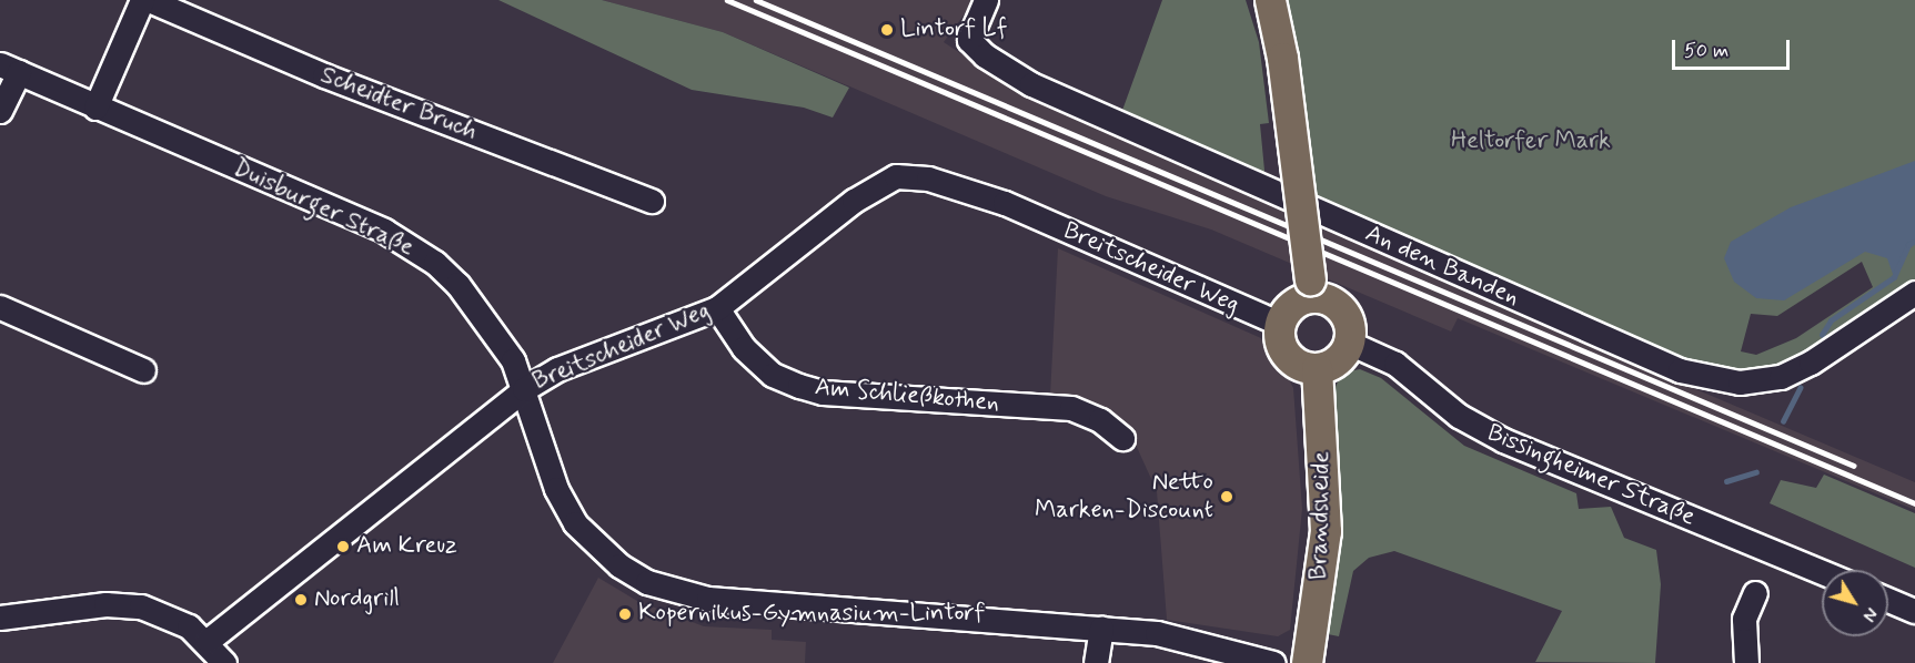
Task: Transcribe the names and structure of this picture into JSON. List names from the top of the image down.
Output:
{
  "streets": {
    "main road": ["Brandsheide"],
    "street": [
      "Scheidter Bruch",
      "Duisburger Straße",
      "An den Banden",
      "Breitscheider Weg",
      "Am Schließkothen",
      "Bissingheimer Straße"
    ]
  },
  "crossings": [
    ["Duisburger Straße", "Breitscheider Weg"],
    ["Breitscheider Weg", "Am Schließkothen"],
    ["Breitscheider Weg", "Bissingheimer Straße"],
    ["Breitscheider Weg", "Brandsheide"],
    ["Bissingheimer Straße", "Brandsheide"]
  ],
  "parks": ["Heltorfer Mark"],
  "places": [
    "Lintorf Lf",
    "Netto Marken-Discount",
    "Am Kreuz",
    "Nordgrill",
    "Kopernikus-Gymnasium-Lintorf"
  ],
  "scale_bar": "50 m",
  "north": "bottom right"
}
